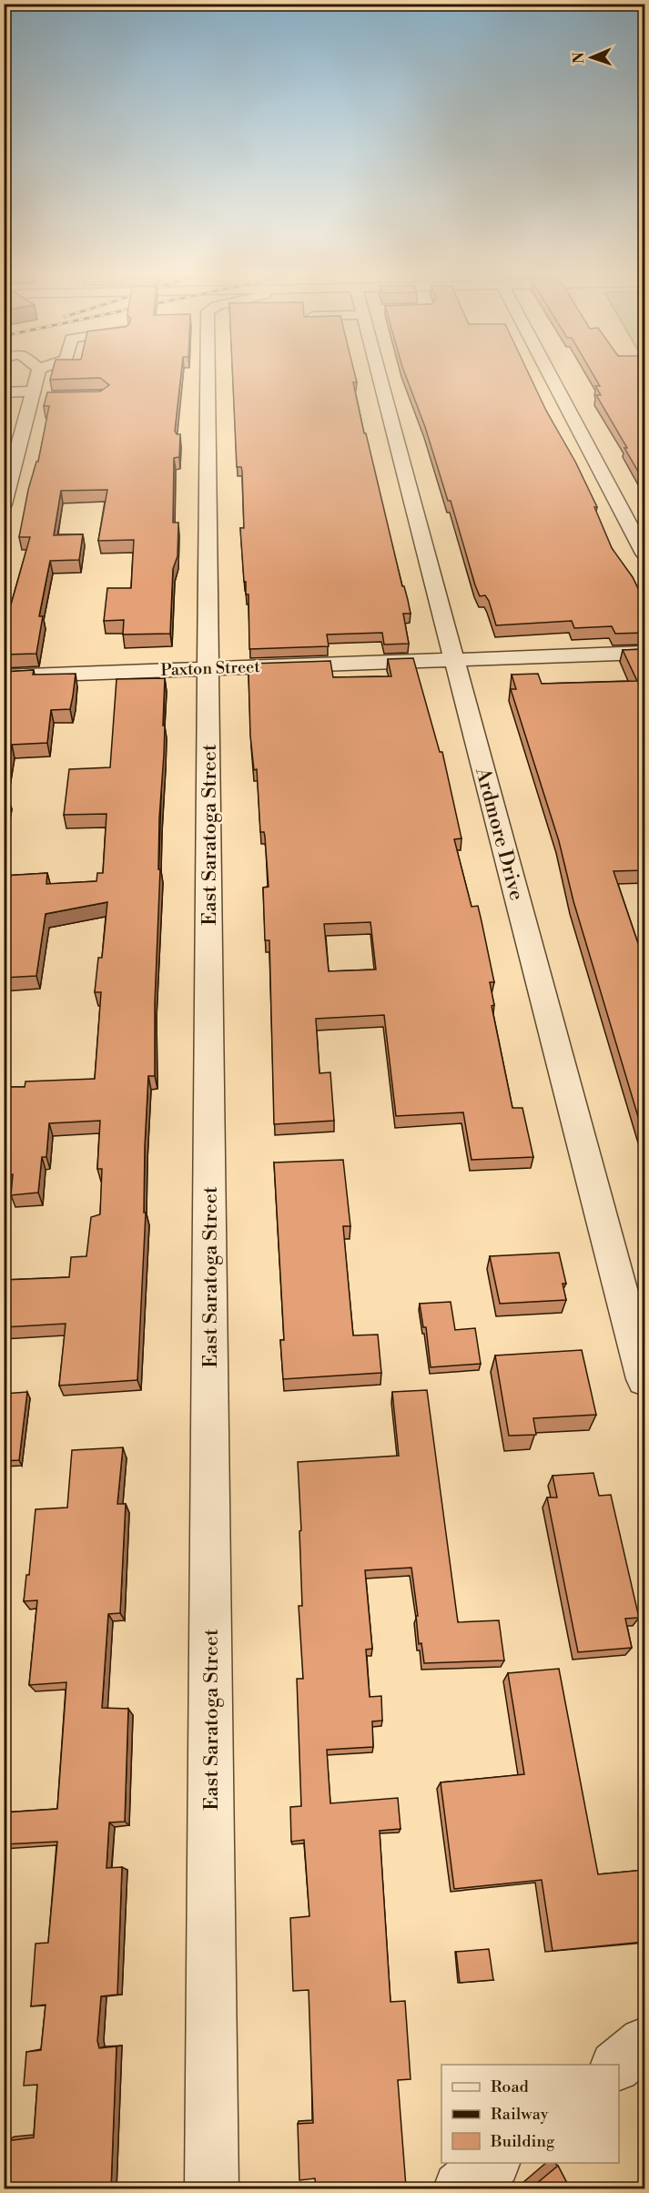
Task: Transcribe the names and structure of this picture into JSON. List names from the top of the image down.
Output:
{
  "streets": {
    "street": ["Paxton Street", "Ardmore Drive", "East Saratoga Street"]
  },
  "crossings": [
    ["Paxton Street", "Ardmore Drive"],
    ["Paxton Street", "East Saratoga Street"]
  ],
  "legend": ["Road", "Railway", "Building"],
  "north": "left"
}
